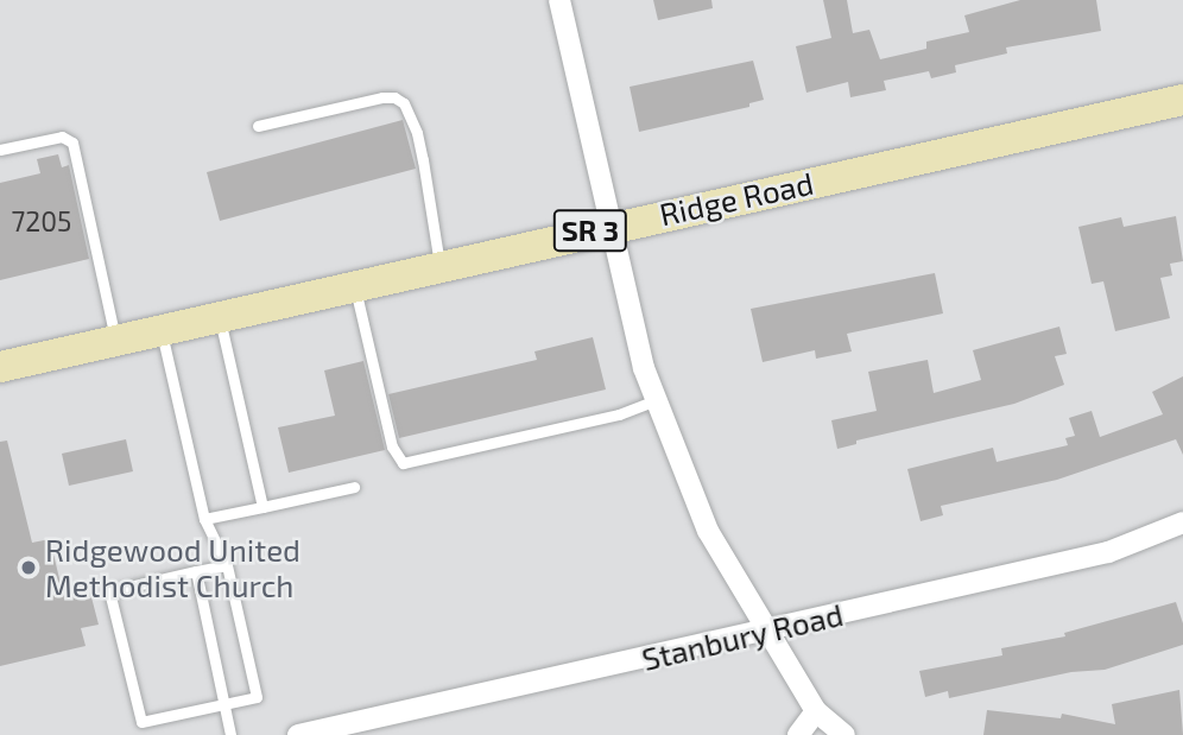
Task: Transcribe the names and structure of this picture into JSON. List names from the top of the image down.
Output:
{
  "streets": {
    "main road": ["Ridge Road", "SR 3"],
    "street": ["Stanbury Road"]
  },
  "places": ["Ridgewood United Methodist Church"],
  "house_numbers": ["7205"]
}
